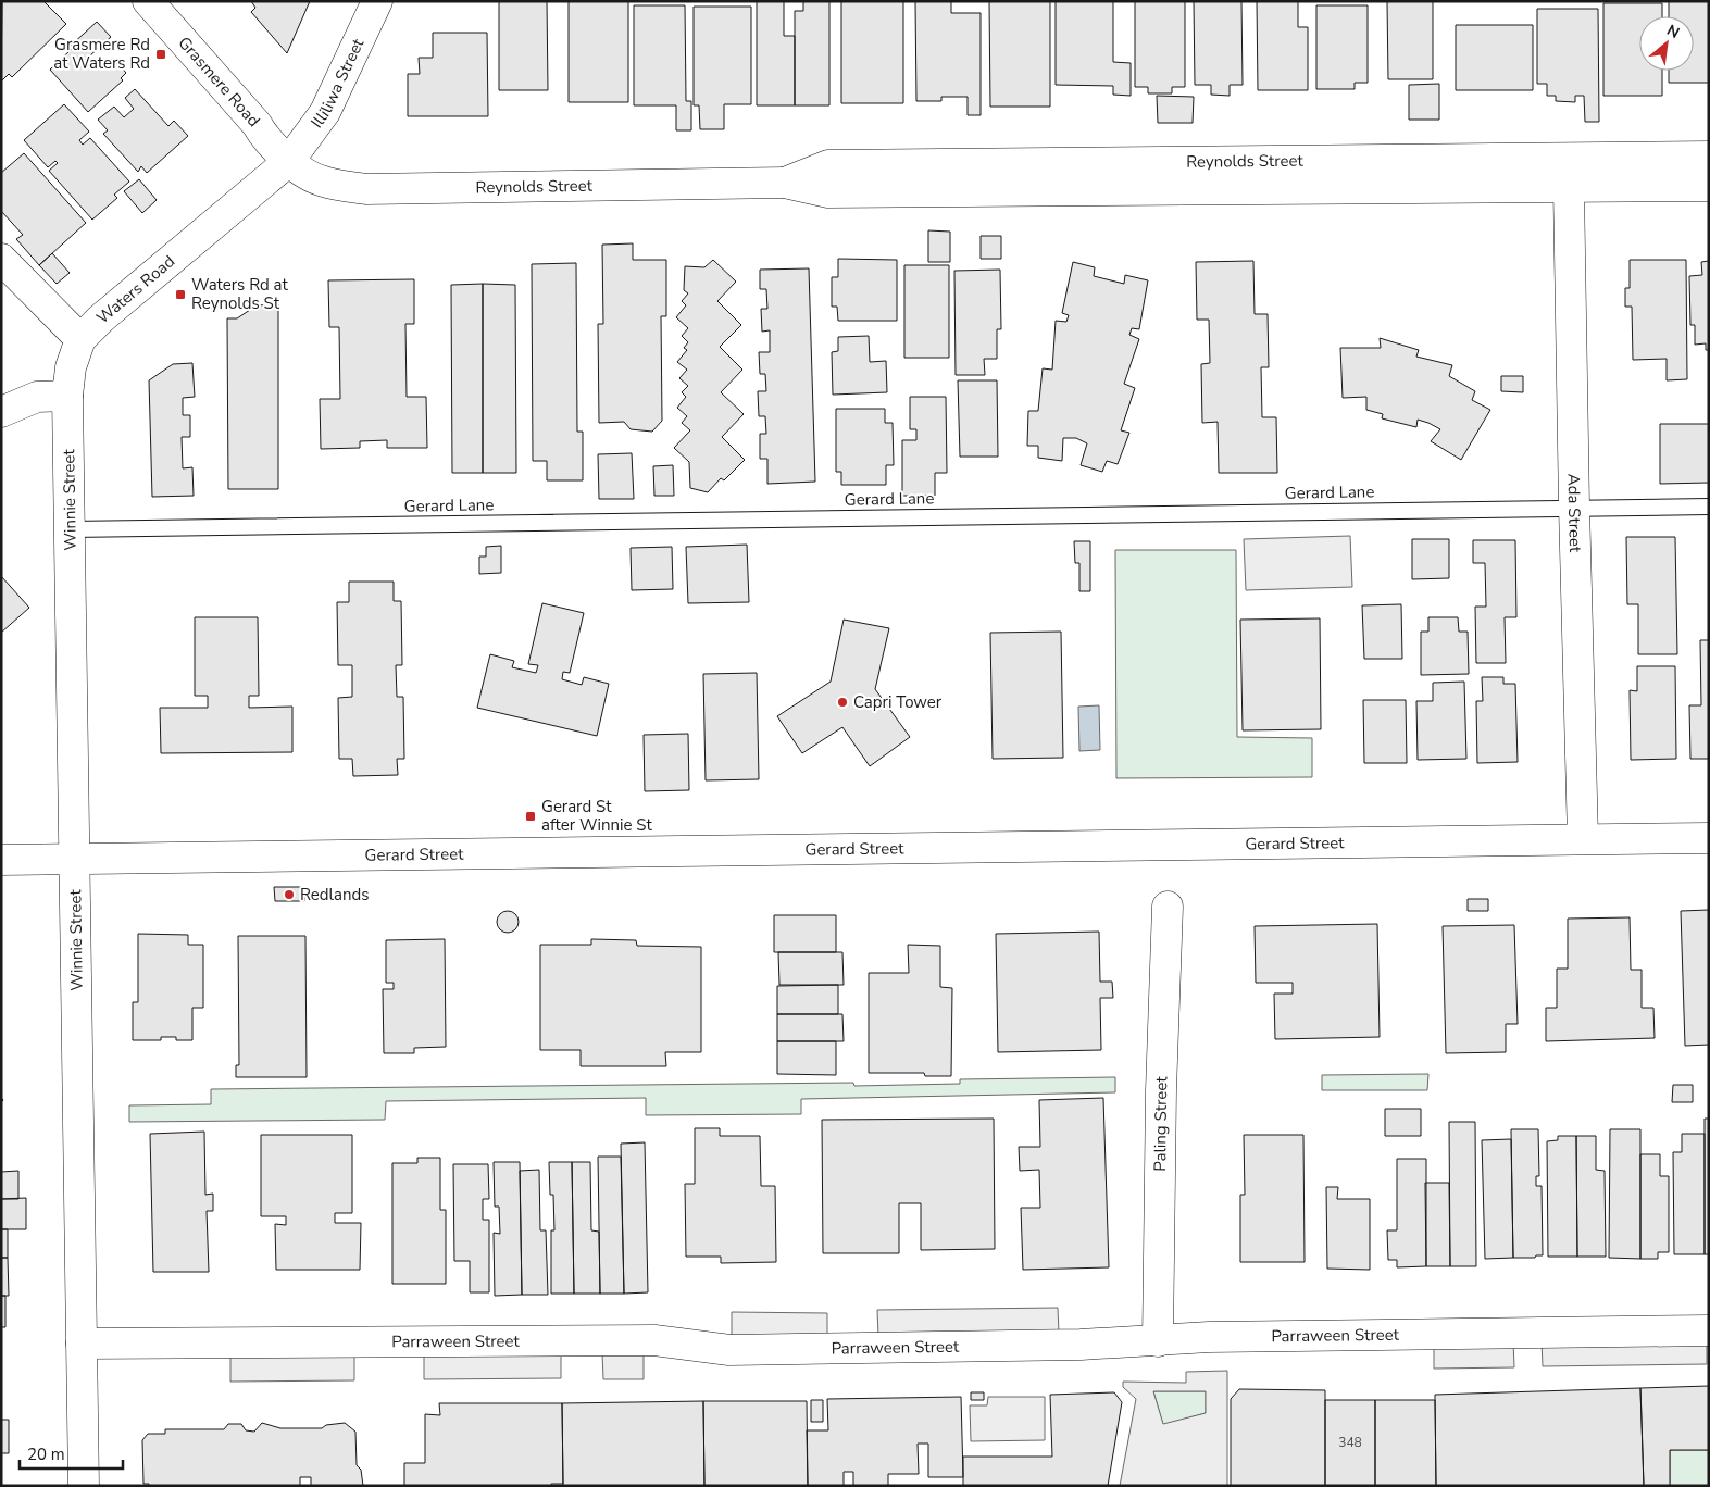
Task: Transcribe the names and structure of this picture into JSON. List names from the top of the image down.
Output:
{
  "streets": {
    "street": [
      "Grasmere Road",
      "Illiliwa Street",
      "Reynolds Street",
      "Waters Road",
      "Winnie Street",
      "Ada Street",
      "Gerard Street",
      "Paling Street",
      "Parraween Street"
    ],
    "lane": ["Gerard Lane"]
  },
  "crossings": [
    ["Grasmere Road", "Illiliwa Street"],
    ["Grasmere Road", "Reynolds Street"],
    ["Grasmere Road", "Waters Road"],
    ["Illiliwa Street", "Reynolds Street"],
    ["Illiliwa Street", "Waters Road"],
    ["Reynolds Street", "Waters Road"],
    ["Reynolds Street", "Ada Street"],
    ["Waters Road", "Winnie Street"],
    ["Gerard Lane", "Winnie Street"],
    ["Gerard Lane", "Ada Street"],
    ["Winnie Street", "Gerard Street"],
    ["Winnie Street", "Parraween Street"],
    ["Ada Street", "Gerard Street"],
    ["Paling Street", "Parraween Street"]
  ],
  "places": {
    "transit": ["Grasmere Rd at Waters Rd", "Waters Rd at Reynolds St", "Gerard St after Winnie St"],
    "other": ["Capri Tower", "Redlands"]
  },
  "house_numbers": ["348"],
  "scale_bar": "20 m",
  "north": "top right"
}
